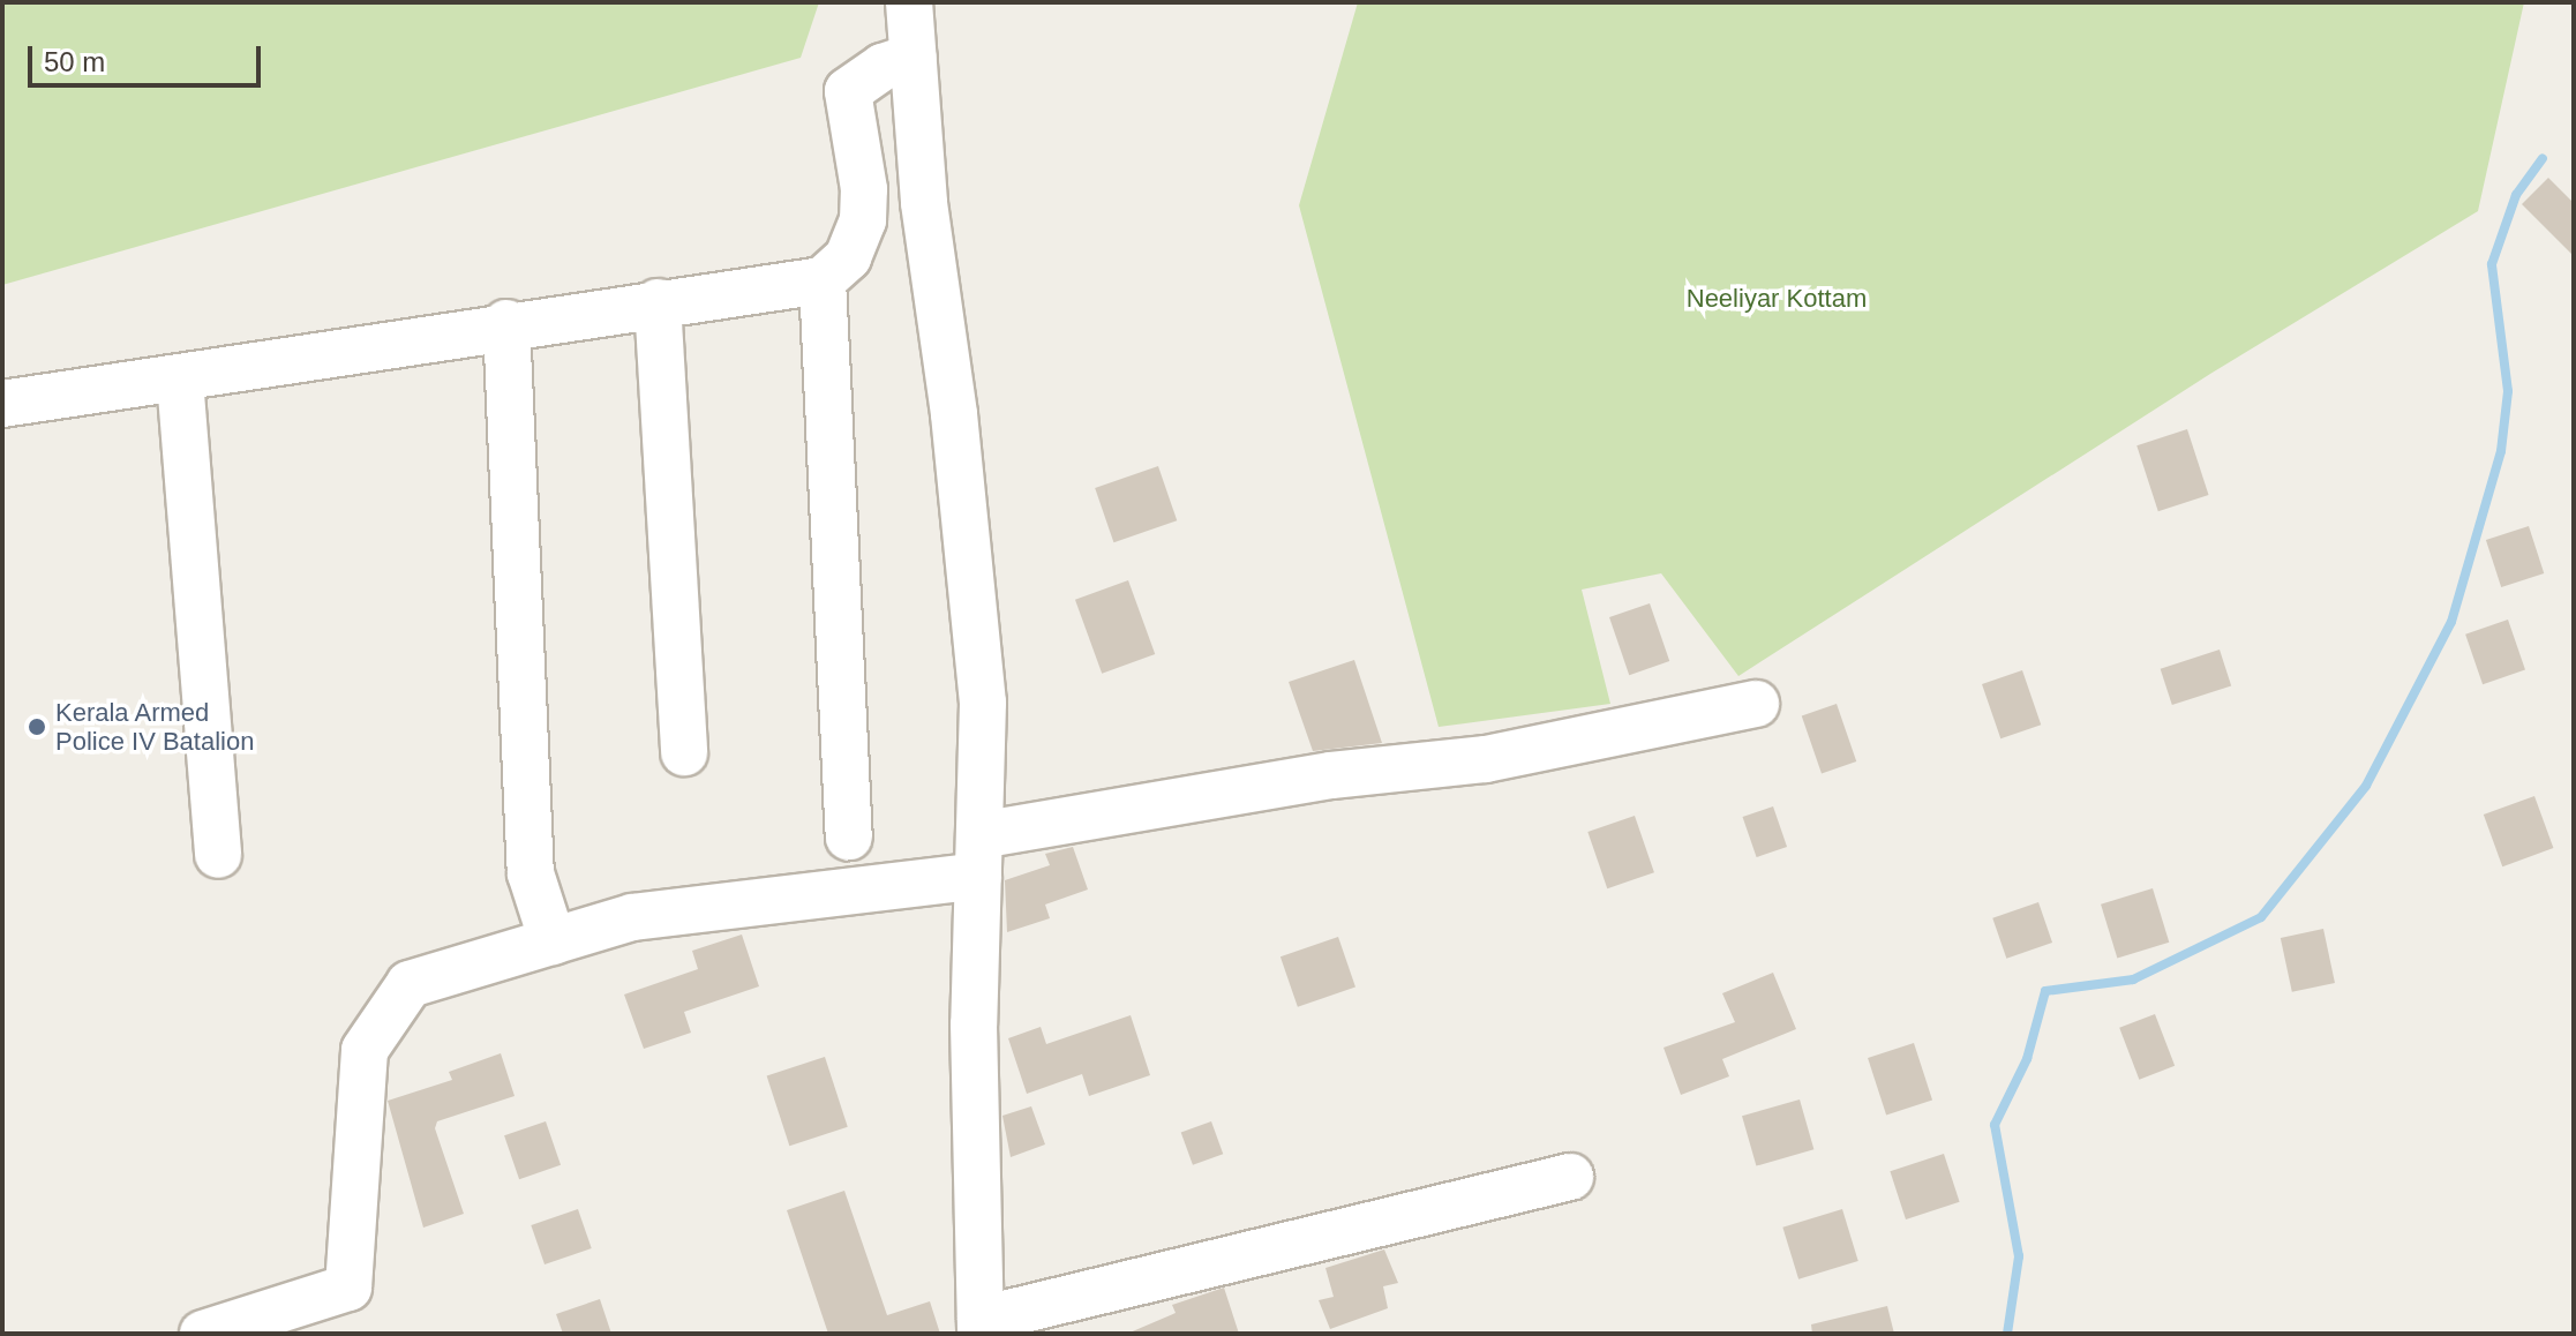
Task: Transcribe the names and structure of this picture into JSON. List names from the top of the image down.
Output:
{
  "parks": ["Neeliyar Kottam"],
  "places": ["Kerala Armed Police IV Batalion"],
  "scale_bar": "50 m"
}
